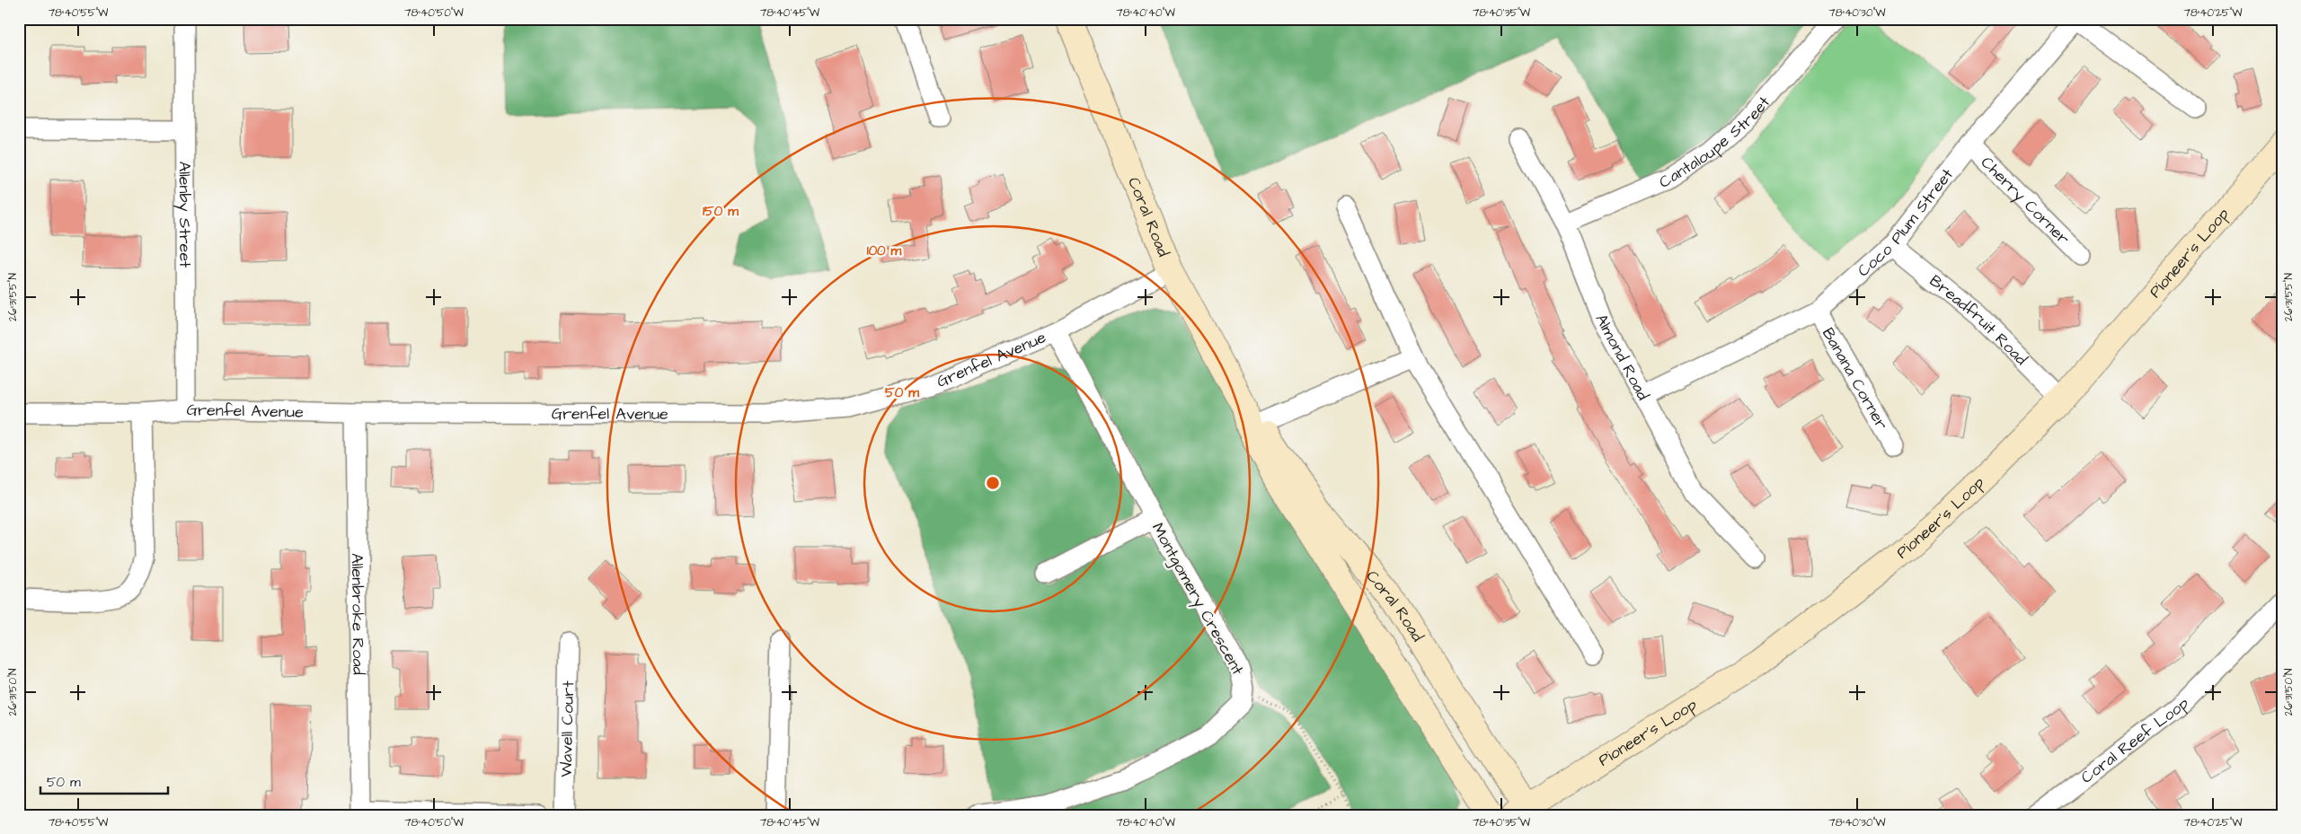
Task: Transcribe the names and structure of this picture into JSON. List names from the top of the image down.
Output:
{
  "streets": {
    "main road": ["Coral Road", "Pioneer's Loop"],
    "street": [
      "Cantaloupe Street",
      "Cherry Corner",
      "Allenby Street",
      "Coco Plum Street",
      "Breadfruit Road",
      "Almond Road",
      "Grenfel Avenue",
      "Banana Corner",
      "Montgomery Crescent",
      "Allenbroke Road",
      "Wavell Court",
      "Coral Reef Loop"
    ]
  },
  "crossings": [
    ["Cantaloupe Street", "Almond Road"],
    ["Cherry Corner", "Coco Plum Street"],
    ["Allenby Street", "Grenfel Avenue"],
    ["Coral Road", "Pioneer's Loop"],
    ["Coral Road", "Grenfel Avenue"],
    ["Coco Plum Street", "Breadfruit Road"],
    ["Coco Plum Street", "Almond Road"],
    ["Coco Plum Street", "Banana Corner"],
    ["Pioneer's Loop", "Breadfruit Road"],
    ["Grenfel Avenue", "Montgomery Crescent"],
    ["Grenfel Avenue", "Allenbroke Road"]
  ],
  "scale_bar": "50 m",
  "coordinates": [
    "78°40'55\"W",
    "78°40'50\"W",
    "78°40'45\"W",
    "78°40'40\"W",
    "78°40'35\"W",
    "78°40'30\"W",
    "78°40'25\"W",
    "26°31'55\"N",
    "26°31'50\"N"
  ],
  "rings": ["150 m", "100 m", "50 m"]
}
